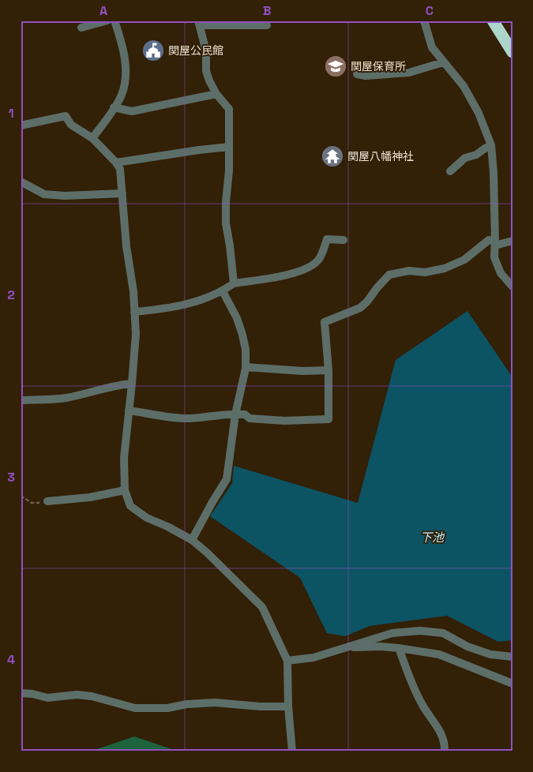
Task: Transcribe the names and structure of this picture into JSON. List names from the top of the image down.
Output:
{
  "water": ["下池"],
  "places": {
    "public building": ["関屋公民館"],
    "school or university": ["関屋保育所"],
    "temple": ["関屋八幡神社"]
  },
  "grid": {
    "columns": ["A", "B", "C"],
    "rows": [
      "1",
      "2",
      "3",
      "4"
    ]
  }
}
